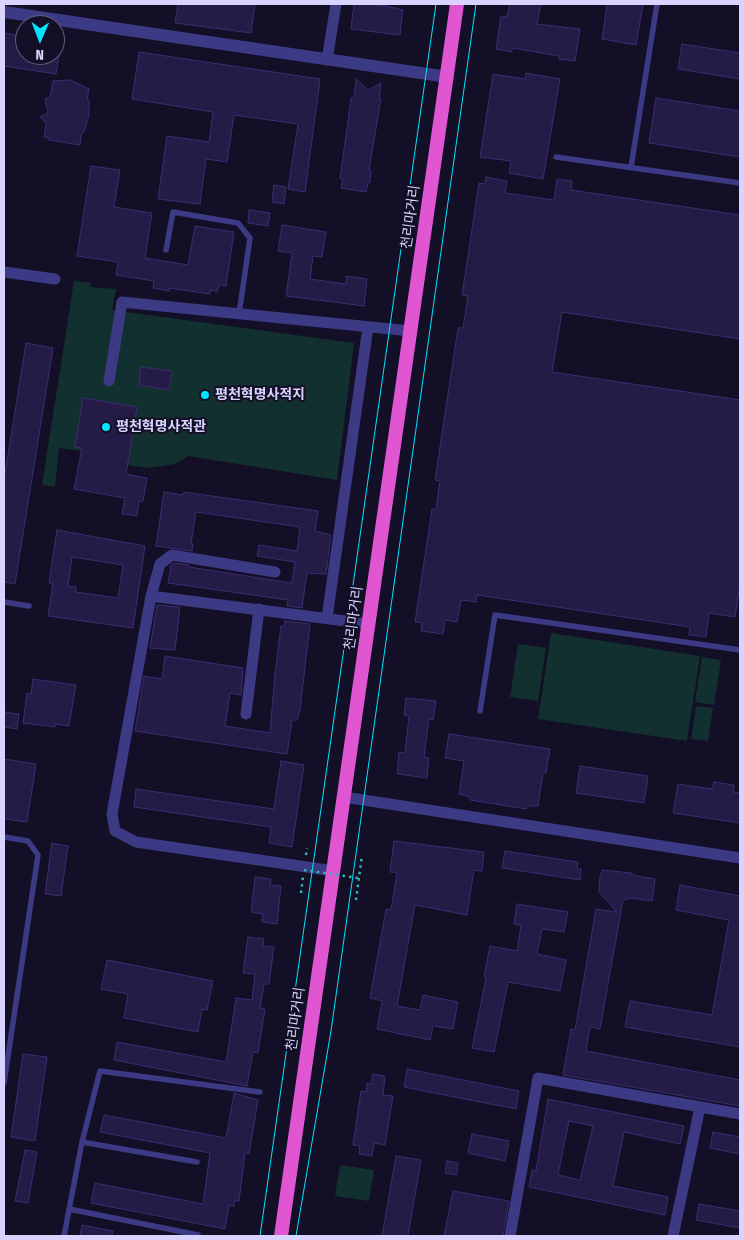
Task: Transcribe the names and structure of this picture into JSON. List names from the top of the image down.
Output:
{
  "streets": {
    "highway": ["천리마거리"]
  },
  "places": ["평천혁명사적지", "평천혁명사적관"],
  "north": "bottom"
}
